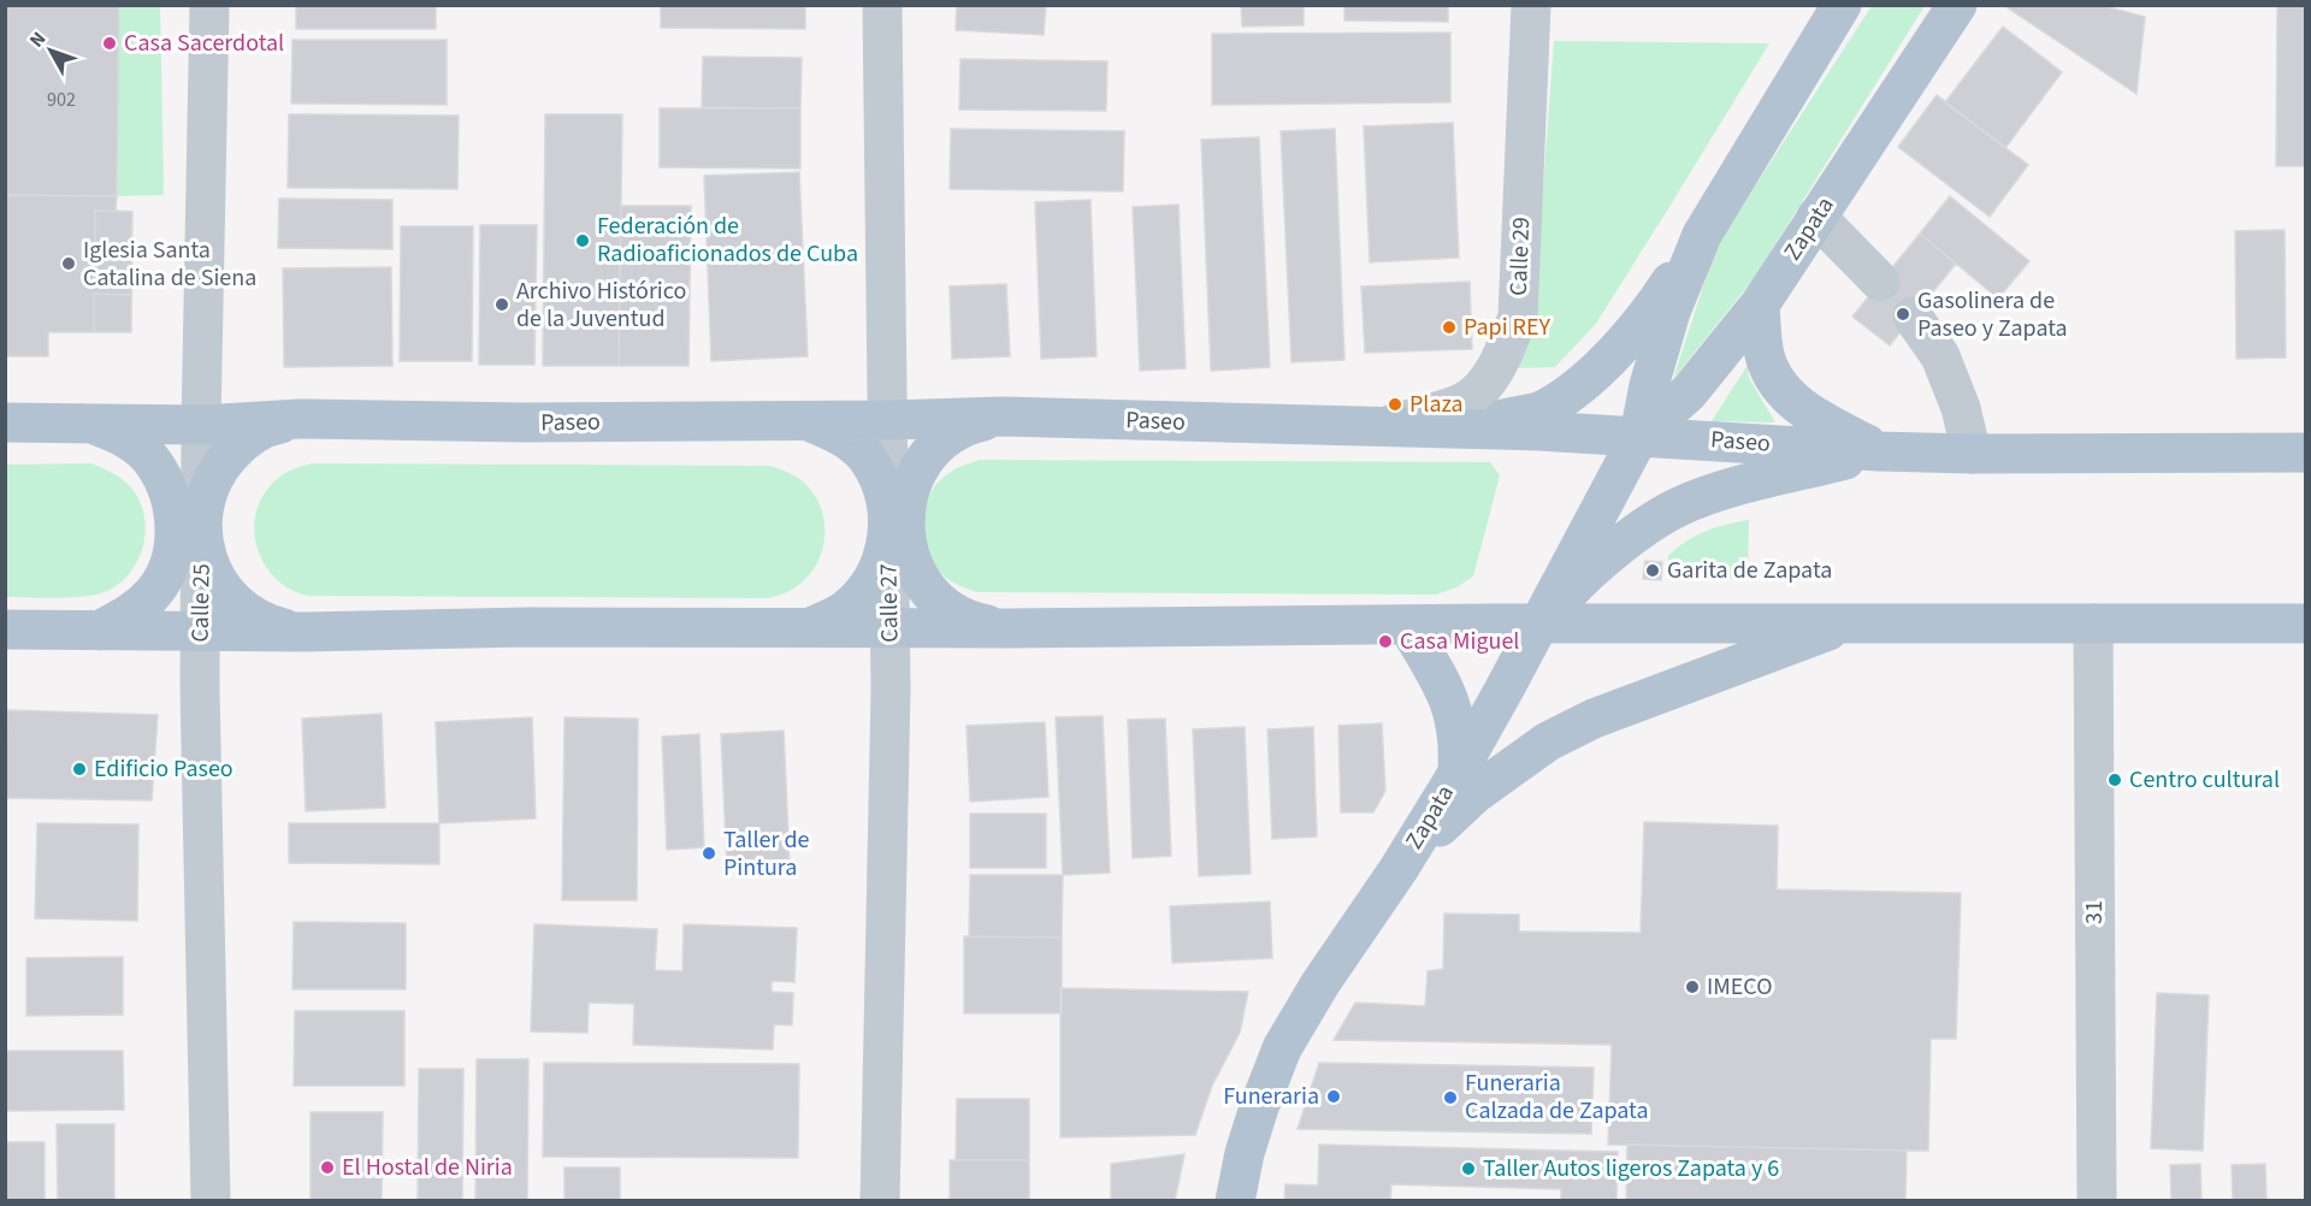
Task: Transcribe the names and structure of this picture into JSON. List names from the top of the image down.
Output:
{
  "streets": {
    "main road": ["Zapata", "Paseo"],
    "street": [
      "Calle 29",
      "Calle 25",
      "Calle 27",
      "31"
    ]
  },
  "crossings": [
    ["Zapata", "Paseo"],
    ["Calle 29", "Paseo"],
    ["Paseo", "Calle 25"],
    ["Paseo", "Calle 27"]
  ],
  "places": [
    "Casa Sacerdotal",
    "Federación de Radioaficionados de Cuba",
    "Iglesia Santa Catalina de Siena",
    "Archivo Histórico de la Juventud",
    "Gasolinera de Paseo y Zapata",
    "Papi REY",
    "Plaza",
    "Garita de Zapata",
    "Casa Miguel",
    "Edificio Paseo",
    "Centro cultural",
    "Taller de Pintura",
    "IMECO",
    "Funeraria",
    "Funeraria Calzada de Zapata",
    "El Hostal de Niria",
    "Taller Autos ligeros Zapata y 6"
  ],
  "house_numbers": ["902"],
  "north": "top left"
}
